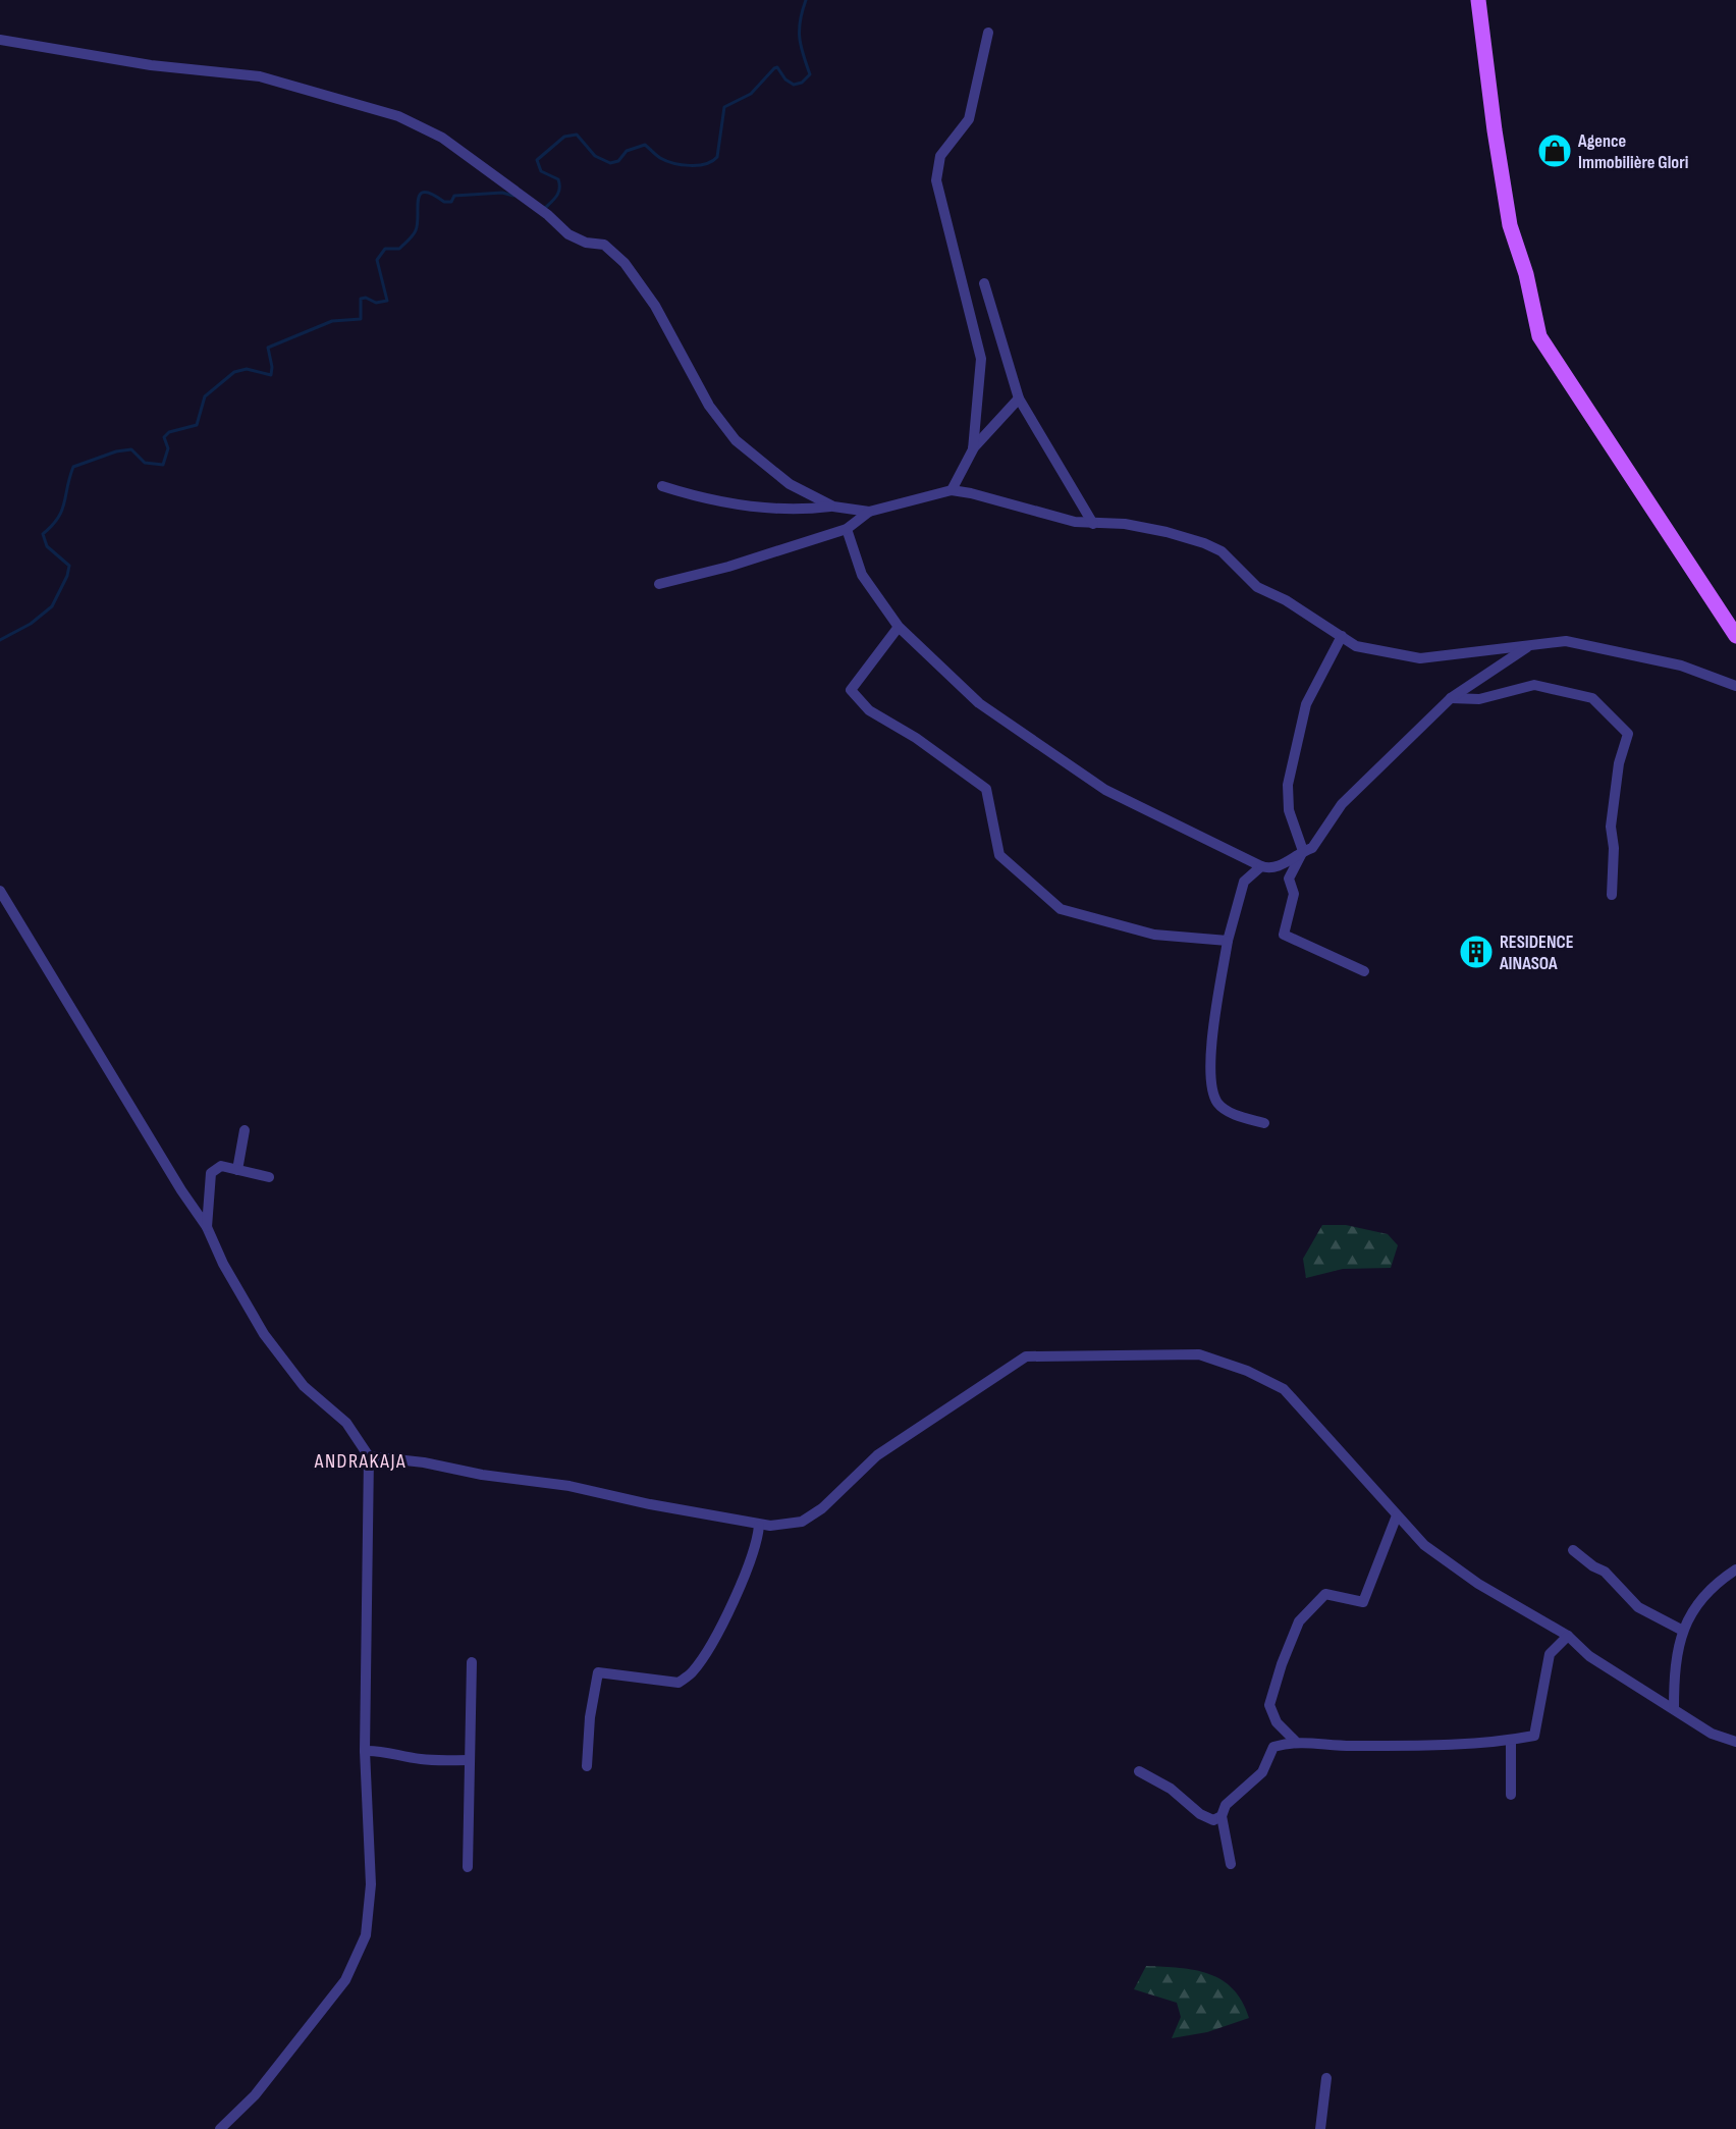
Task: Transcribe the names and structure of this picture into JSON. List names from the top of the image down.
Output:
{
  "districts": ["ANDRAKAJA"],
  "places": {
    "shop": ["Agence Immobilière Glori"],
    "building": ["RESIDENCE AINASOA"]
  }
}
